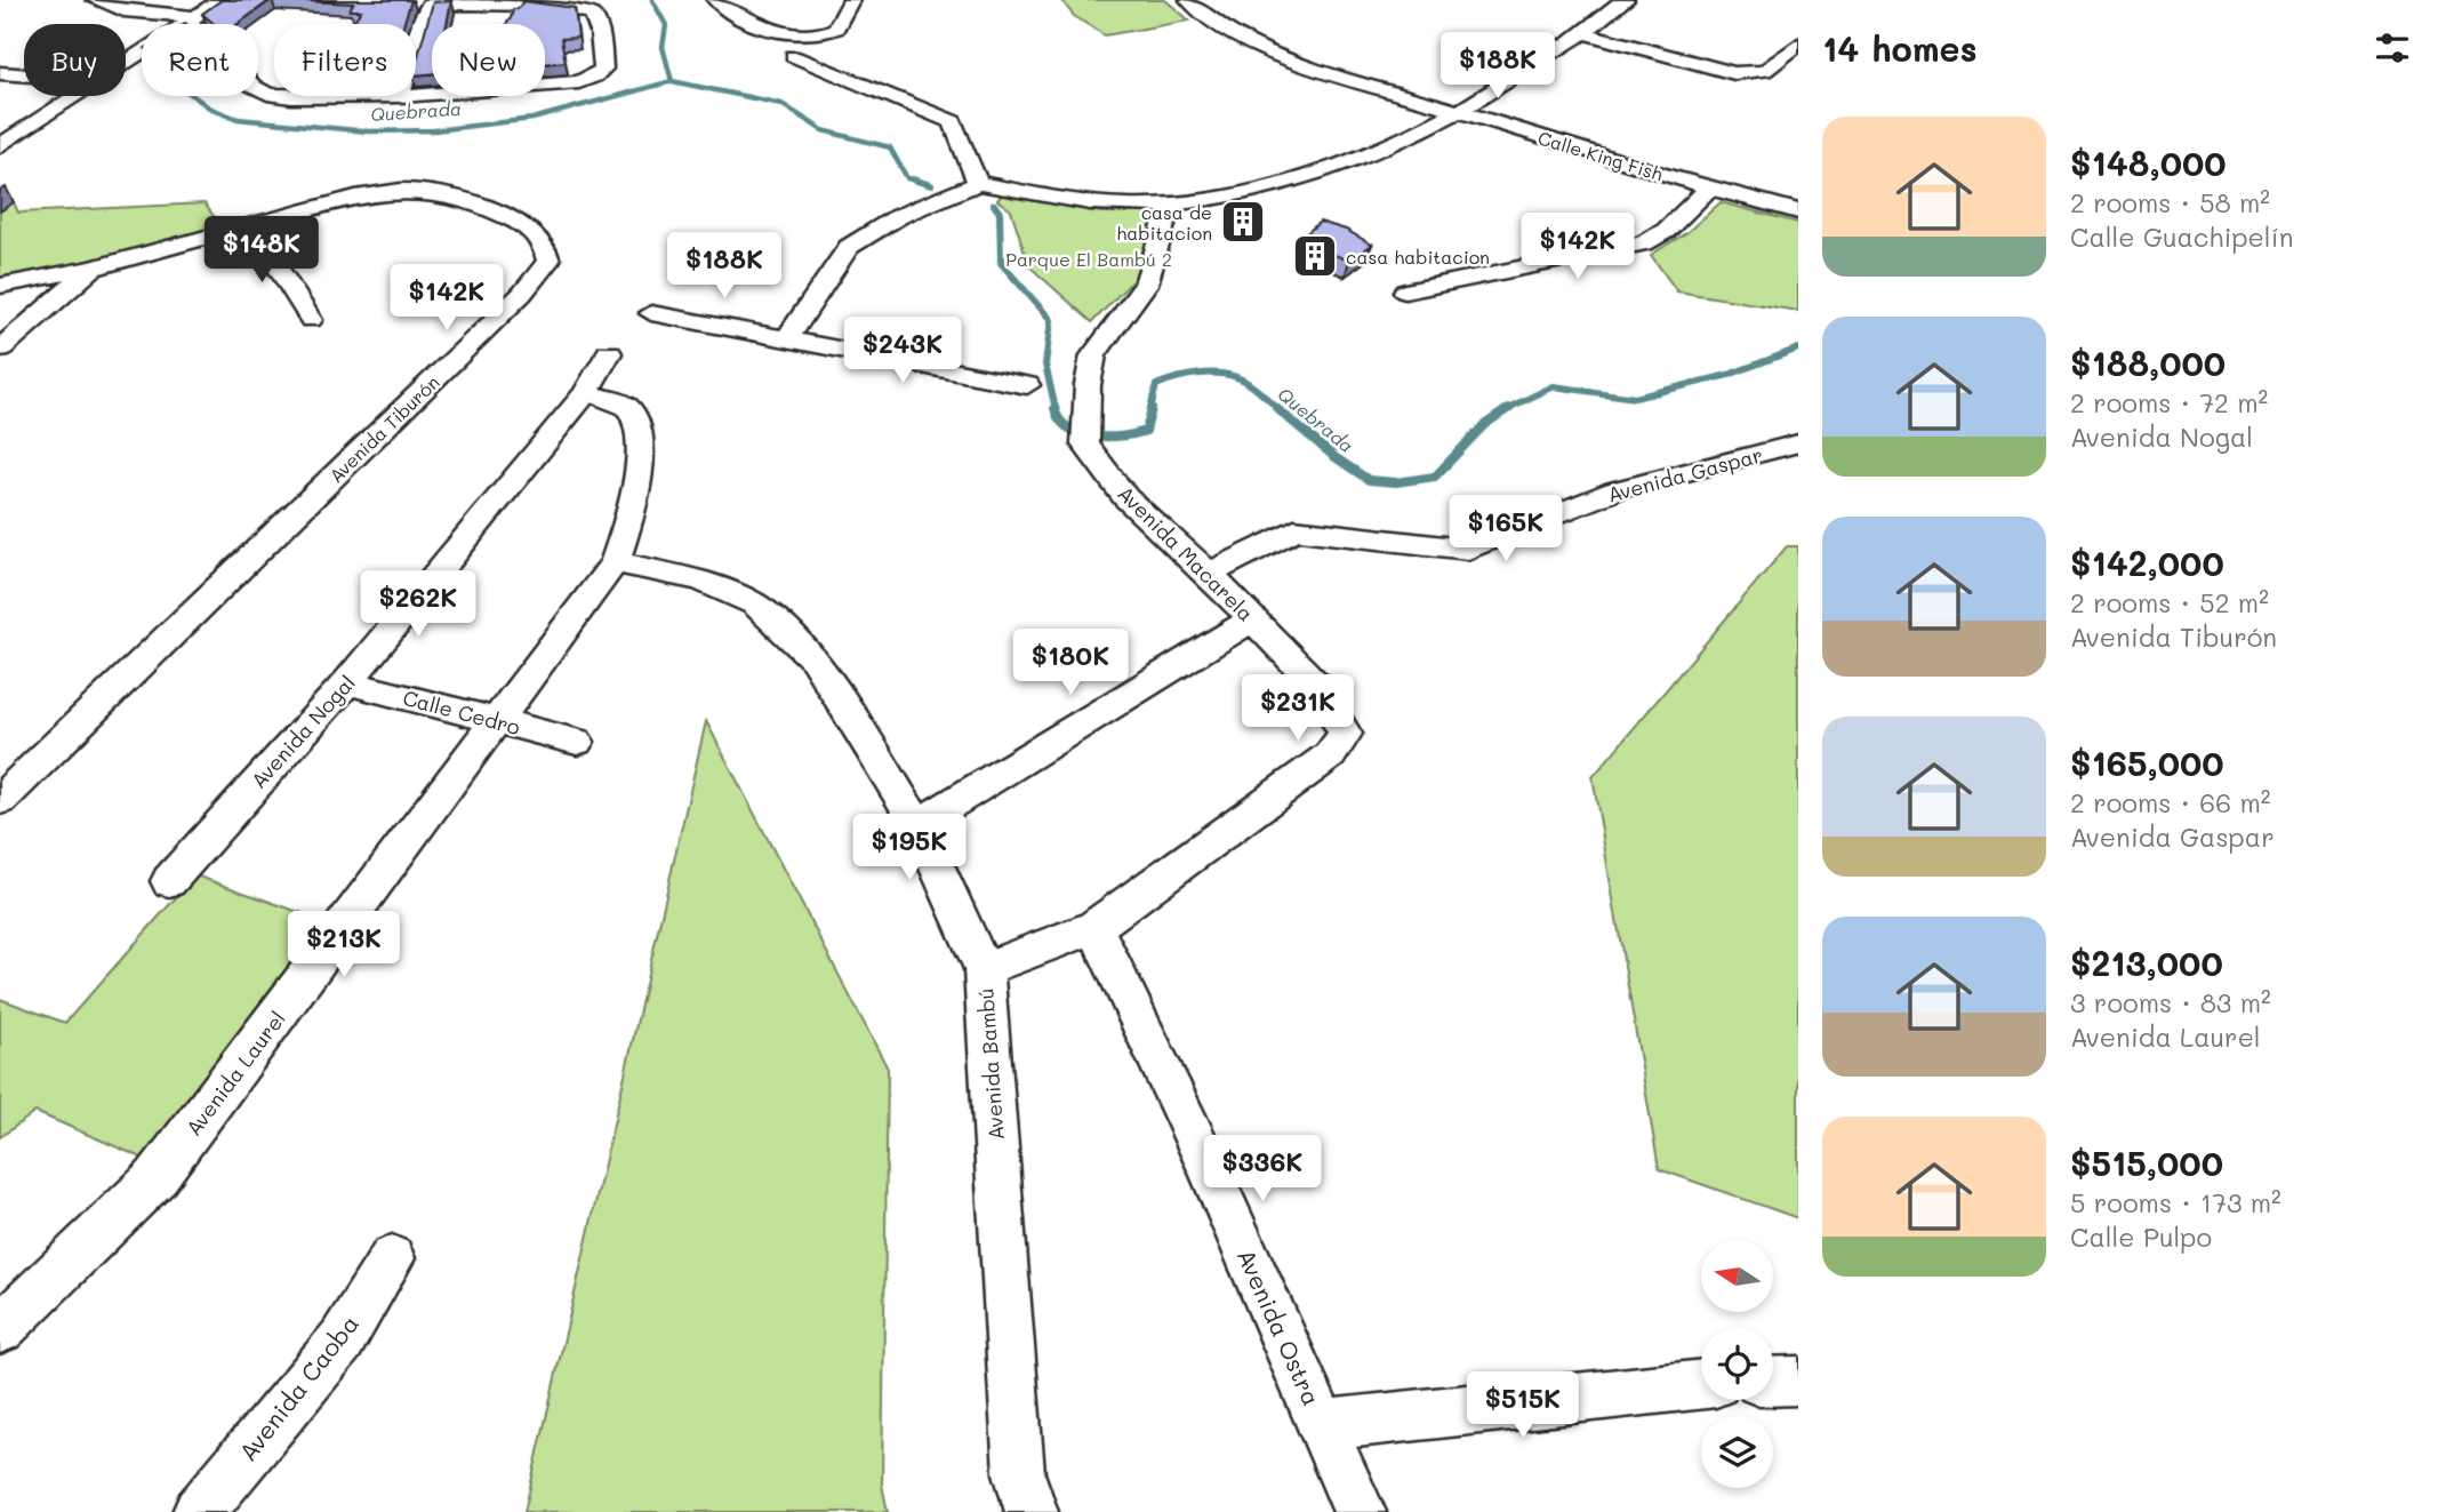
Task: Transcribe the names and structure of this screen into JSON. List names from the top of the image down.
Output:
{
  "streets": {
    "street": [
      "Calle King Fish",
      "Avenida Tiburón",
      "Avenida Gaspar",
      "Avenida Macarela",
      "Calle Cedro",
      "Avenida Nogal",
      "Avenida Bambú",
      "Avenida Laurel",
      "Avenida Ostra",
      "Avenida Caoba"
    ]
  },
  "crossings": [
    ["Avenida Gaspar", "Avenida Macarela"],
    ["Avenida Macarela", "Avenida Bambú"],
    ["Avenida Macarela", "Avenida Ostra"],
    ["Calle Cedro", "Avenida Nogal"],
    ["Calle Cedro", "Avenida Laurel"],
    ["Avenida Bambú", "Avenida Laurel"]
  ],
  "water": ["Quebrada"],
  "parks": ["Parque El Bambú 2"],
  "places": {
    "building": ["casa de habitacion", "casa habitacion"]
  },
  "north": "left",
  "page": {
    "heading": "14 homes",
    "chip": [
      "Buy",
      "Rent",
      "Filters",
      "New"
    ],
    "price": [
      "$188K",
      "$142K",
      "$148K",
      "$188K",
      "$142K",
      "$243K",
      "$165K",
      "$262K",
      "$180K",
      "$231K",
      "$195K",
      "$213K",
      "$336K",
      "$515K"
    ],
    "list": [
      {
        "name": "$148,000",
        "note": "2 rooms · 58 m² · Calle Guachipelín"
      },
      {
        "name": "$188,000",
        "note": "2 rooms · 72 m² · Avenida Nogal"
      },
      {
        "name": "$142,000",
        "note": "2 rooms · 52 m² · Avenida Tiburón"
      },
      {
        "name": "$165,000",
        "note": "2 rooms · 66 m² · Avenida Gaspar"
      },
      {
        "name": "$213,000",
        "note": "3 rooms · 83 m² · Avenida Laurel"
      },
      {
        "name": "$515,000",
        "note": "5 rooms · 173 m² · Calle Pulpo"
      }
    ]
  }
}
